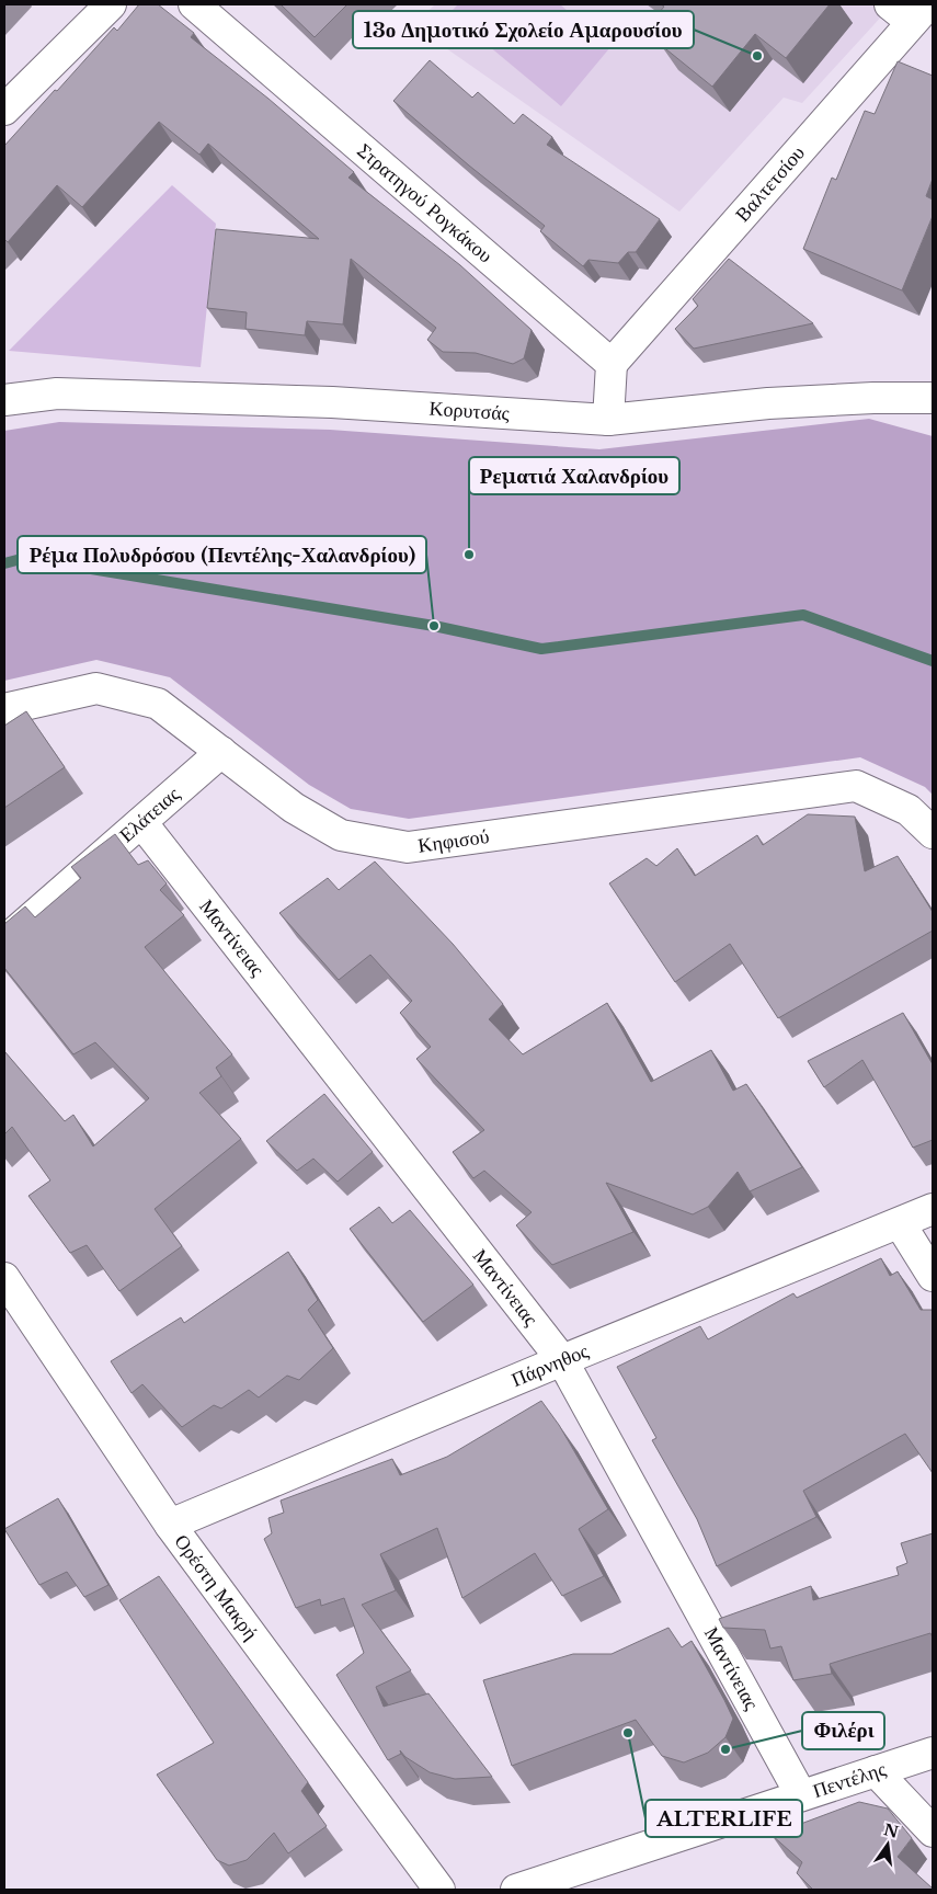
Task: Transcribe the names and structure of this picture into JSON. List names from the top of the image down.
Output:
{
  "streets": {
    "street": [
      "Βαλτετσίου",
      "Στρατηγού Ρογκάκου",
      "Κορυτσάς",
      "Ελάτειας",
      "Κηφισού",
      "Μαντίνειας",
      "Πάρνηθος",
      "Ορέστη Μακρή",
      "Πεντέλης"
    ]
  },
  "crossings": [
    ["Βαλτετσίου", "Στρατηγού Ρογκάκου"],
    ["Ελάτειας", "Κηφισού"],
    ["Ελάτειας", "Μαντίνειας"],
    ["Μαντίνειας", "Πάρνηθος"],
    ["Μαντίνειας", "Πεντέλης"],
    ["Πάρνηθος", "Ορέστη Μακρή"]
  ],
  "places": [
    "13ο Δημοτικό Σχολείο Αμαρουσίου",
    "Ρεματιά Χαλανδρίου",
    "Ρέμα Πολυδρόσου (Πεντέλης-Χαλανδρίου)",
    "ALTERLIFE",
    "Φιλέρι"
  ],
  "north": "top"
}
